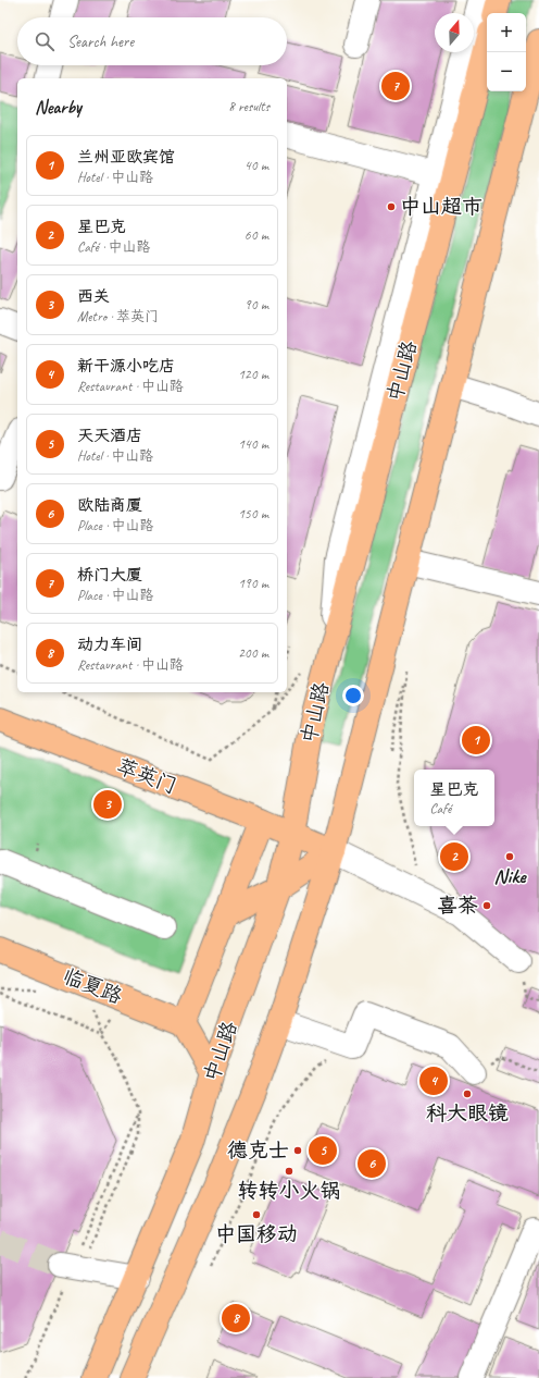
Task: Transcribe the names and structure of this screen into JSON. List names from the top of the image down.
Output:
{
  "streets": {
    "main road": ["中山路", "萃英门", "临夏路"]
  },
  "crossings": [
    ["中山路", "萃英门"]
  ],
  "places": [
    "中山超市",
    "Nike",
    "喜茶",
    "科大眼镜",
    "德克士",
    "转转小火锅",
    "中国移动"
  ],
  "north": "top",
  "page": {
    "map_buttons": ["+", "−"],
    "search": "Search here",
    "pins": [
      "7",
      "1",
      "3",
      "2",
      "4",
      "5",
      "6",
      "8"
    ],
    "heading": ["Nearby", "8 results"],
    "list": [
      {
        "mark": "1",
        "name": "兰州亚欧宾馆",
        "note": "Hotel · 中山路",
        "value": "40 m"
      },
      {
        "mark": "2",
        "name": "星巴克",
        "note": "Café · 中山路",
        "value": "60 m"
      },
      {
        "mark": "3",
        "name": "西关",
        "note": "Metro · 萃英门",
        "value": "90 m"
      },
      {
        "mark": "4",
        "name": "新干源小吃店",
        "note": "Restaurant · 中山路",
        "value": "120 m"
      },
      {
        "mark": "5",
        "name": "天天酒店",
        "note": "Hotel · 中山路",
        "value": "140 m"
      },
      {
        "mark": "6",
        "name": "欧陆商厦",
        "note": "Place · 中山路",
        "value": "150 m"
      },
      {
        "mark": "7",
        "name": "桥门大厦",
        "note": "Place · 中山路",
        "value": "190 m"
      },
      {
        "mark": "8",
        "name": "动力车间",
        "note": "Restaurant · 中山路",
        "value": "200 m"
      }
    ],
    "popup": ["星巴克", "Café"]
  }
}
